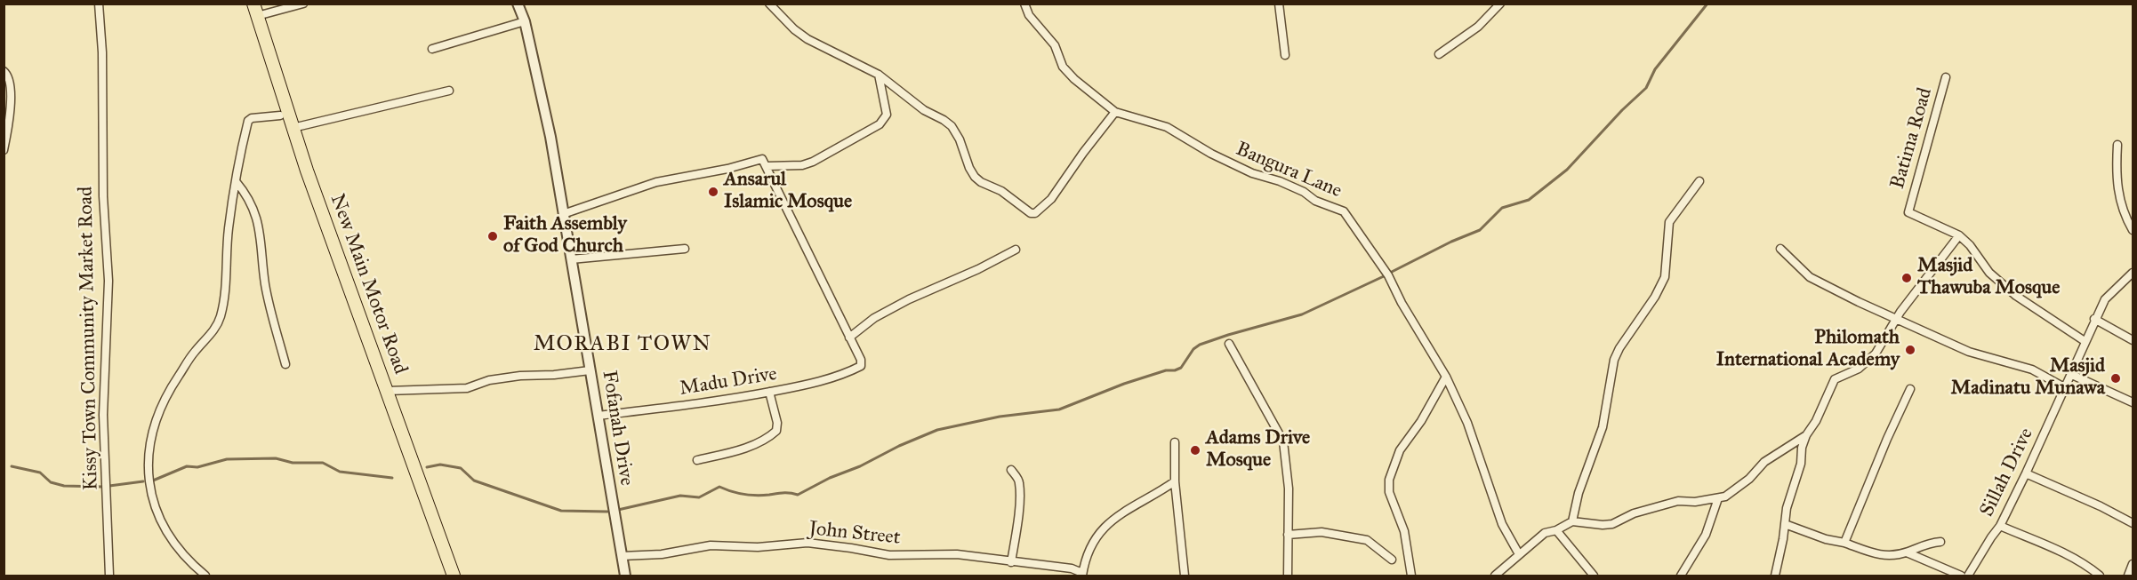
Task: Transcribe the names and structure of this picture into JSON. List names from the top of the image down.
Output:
{
  "streets": {
    "highway": ["New Main Motor Road"],
    "street": [
      "Batima Road",
      "Bangura Lane",
      "Kissy Town Community Market Road",
      "Madu Drive",
      "Fofanah Drive",
      "Sillah Drive",
      "John Street"
    ]
  },
  "crossings": [
    ["Batima Road", "Sillah Drive"],
    ["Madu Drive", "Fofanah Drive"],
    ["Fofanah Drive", "John Street"]
  ],
  "districts": ["MORABI TOWN"],
  "places": [
    "Ansarul Islamic Mosque",
    "Faith Assembly of God Church",
    "Masjid Thawuba Mosque",
    "Philomath International Academy",
    "Masjid Madinatu Munawa",
    "Adams Drive Mosque"
  ]
}
